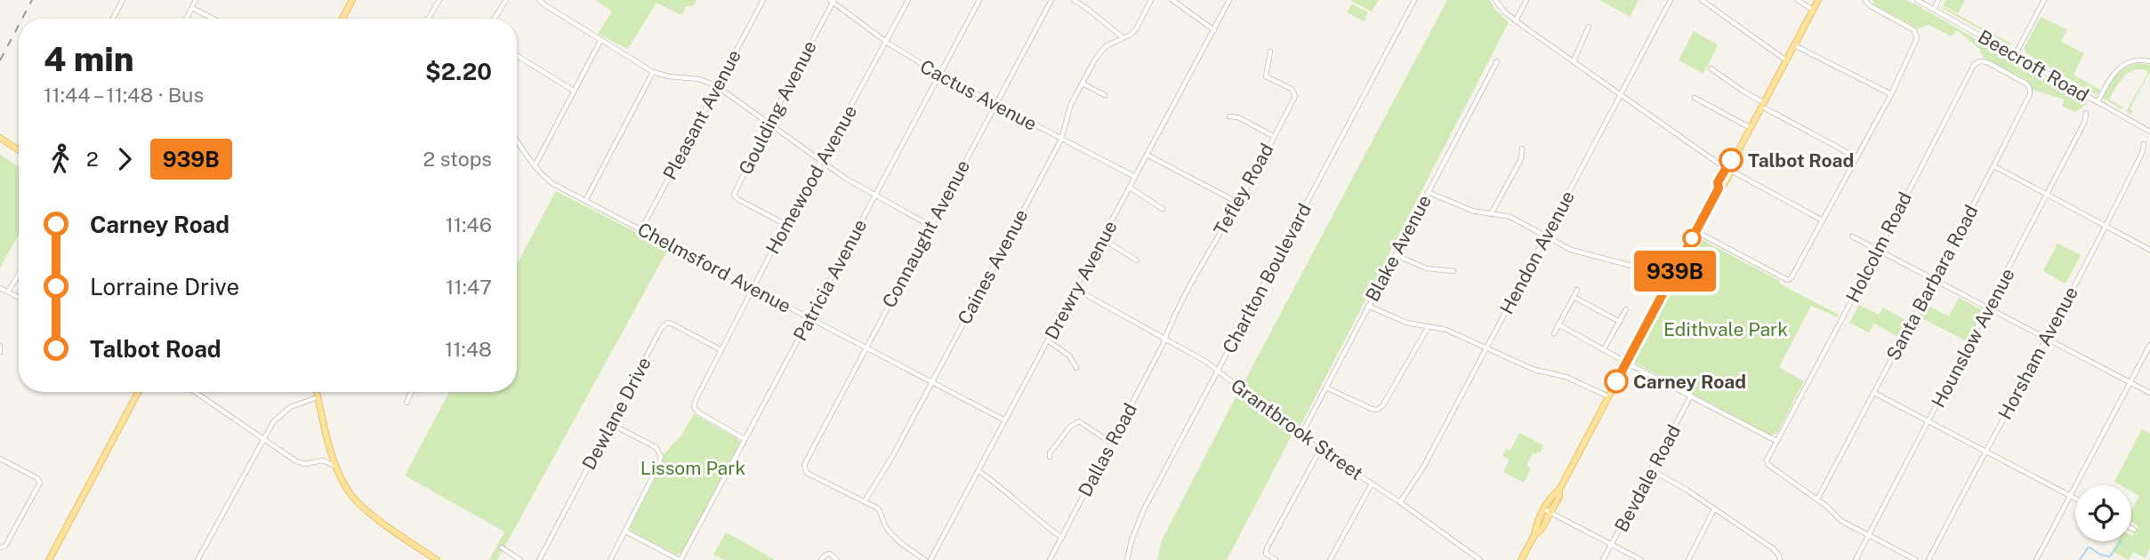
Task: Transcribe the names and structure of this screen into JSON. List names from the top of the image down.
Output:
{
  "streets": {
    "street": [
      "Beecroft Road",
      "Cactus Avenue",
      "Goulding Avenue",
      "Pleasant Avenue",
      "Homewood Avenue",
      "Tefley Road",
      "Connaught Avenue",
      "Holcolm Road",
      "Blake Avenue",
      "Hendon Avenue",
      "Caines Avenue",
      "Chelmsford Avenue",
      "Charlton Boulevard",
      "Patricia Avenue",
      "Drewry Avenue",
      "Santa Barbara Road",
      "Hounslow Avenue",
      "Horsham Avenue",
      "Dewlane Drive",
      "Grantbrook Street",
      "Dallas Road",
      "Bevdale Road"
    ]
  },
  "crossings": [
    ["Cactus Avenue", "Goulding Avenue"],
    ["Cactus Avenue", "Homewood Avenue"],
    ["Cactus Avenue", "Connaught Avenue"],
    ["Cactus Avenue", "Caines Avenue"],
    ["Cactus Avenue", "Patricia Avenue"],
    ["Cactus Avenue", "Drewry Avenue"],
    ["Goulding Avenue", "Homewood Avenue"],
    ["Pleasant Avenue", "Chelmsford Avenue"],
    ["Homewood Avenue", "Chelmsford Avenue"],
    ["Homewood Avenue", "Patricia Avenue"],
    ["Homewood Avenue", "Dewlane Drive"],
    ["Tefley Road", "Grantbrook Street"],
    ["Tefley Road", "Dallas Road"],
    ["Connaught Avenue", "Caines Avenue"],
    ["Connaught Avenue", "Chelmsford Avenue"],
    ["Holcolm Road", "Santa Barbara Road"],
    ["Blake Avenue", "Grantbrook Street"],
    ["Hendon Avenue", "Grantbrook Street"],
    ["Caines Avenue", "Chelmsford Avenue"],
    ["Chelmsford Avenue", "Patricia Avenue"],
    ["Chelmsford Avenue", "Drewry Avenue"],
    ["Charlton Boulevard", "Grantbrook Street"],
    ["Drewry Avenue", "Grantbrook Street"],
    ["Grantbrook Street", "Dallas Road"]
  ],
  "parks": ["Edithvale Park", "Lissom Park"],
  "places": ["Talbot Road", "Carney Road"],
  "lines": ["bus line 939B"],
  "page": {
    "on_map": "939B",
    "heading": ["4 min", "11:44 – 11:48 · Bus", "$2.20"],
    "legs": ["2", "939B", "2 stops"],
    "list": [
      {
        "name": "Carney Road",
        "value": "11:46"
      },
      {
        "name": "Lorraine Drive",
        "value": "11:47"
      },
      {
        "name": "Talbot Road",
        "value": "11:48"
      }
    ]
  }
}
